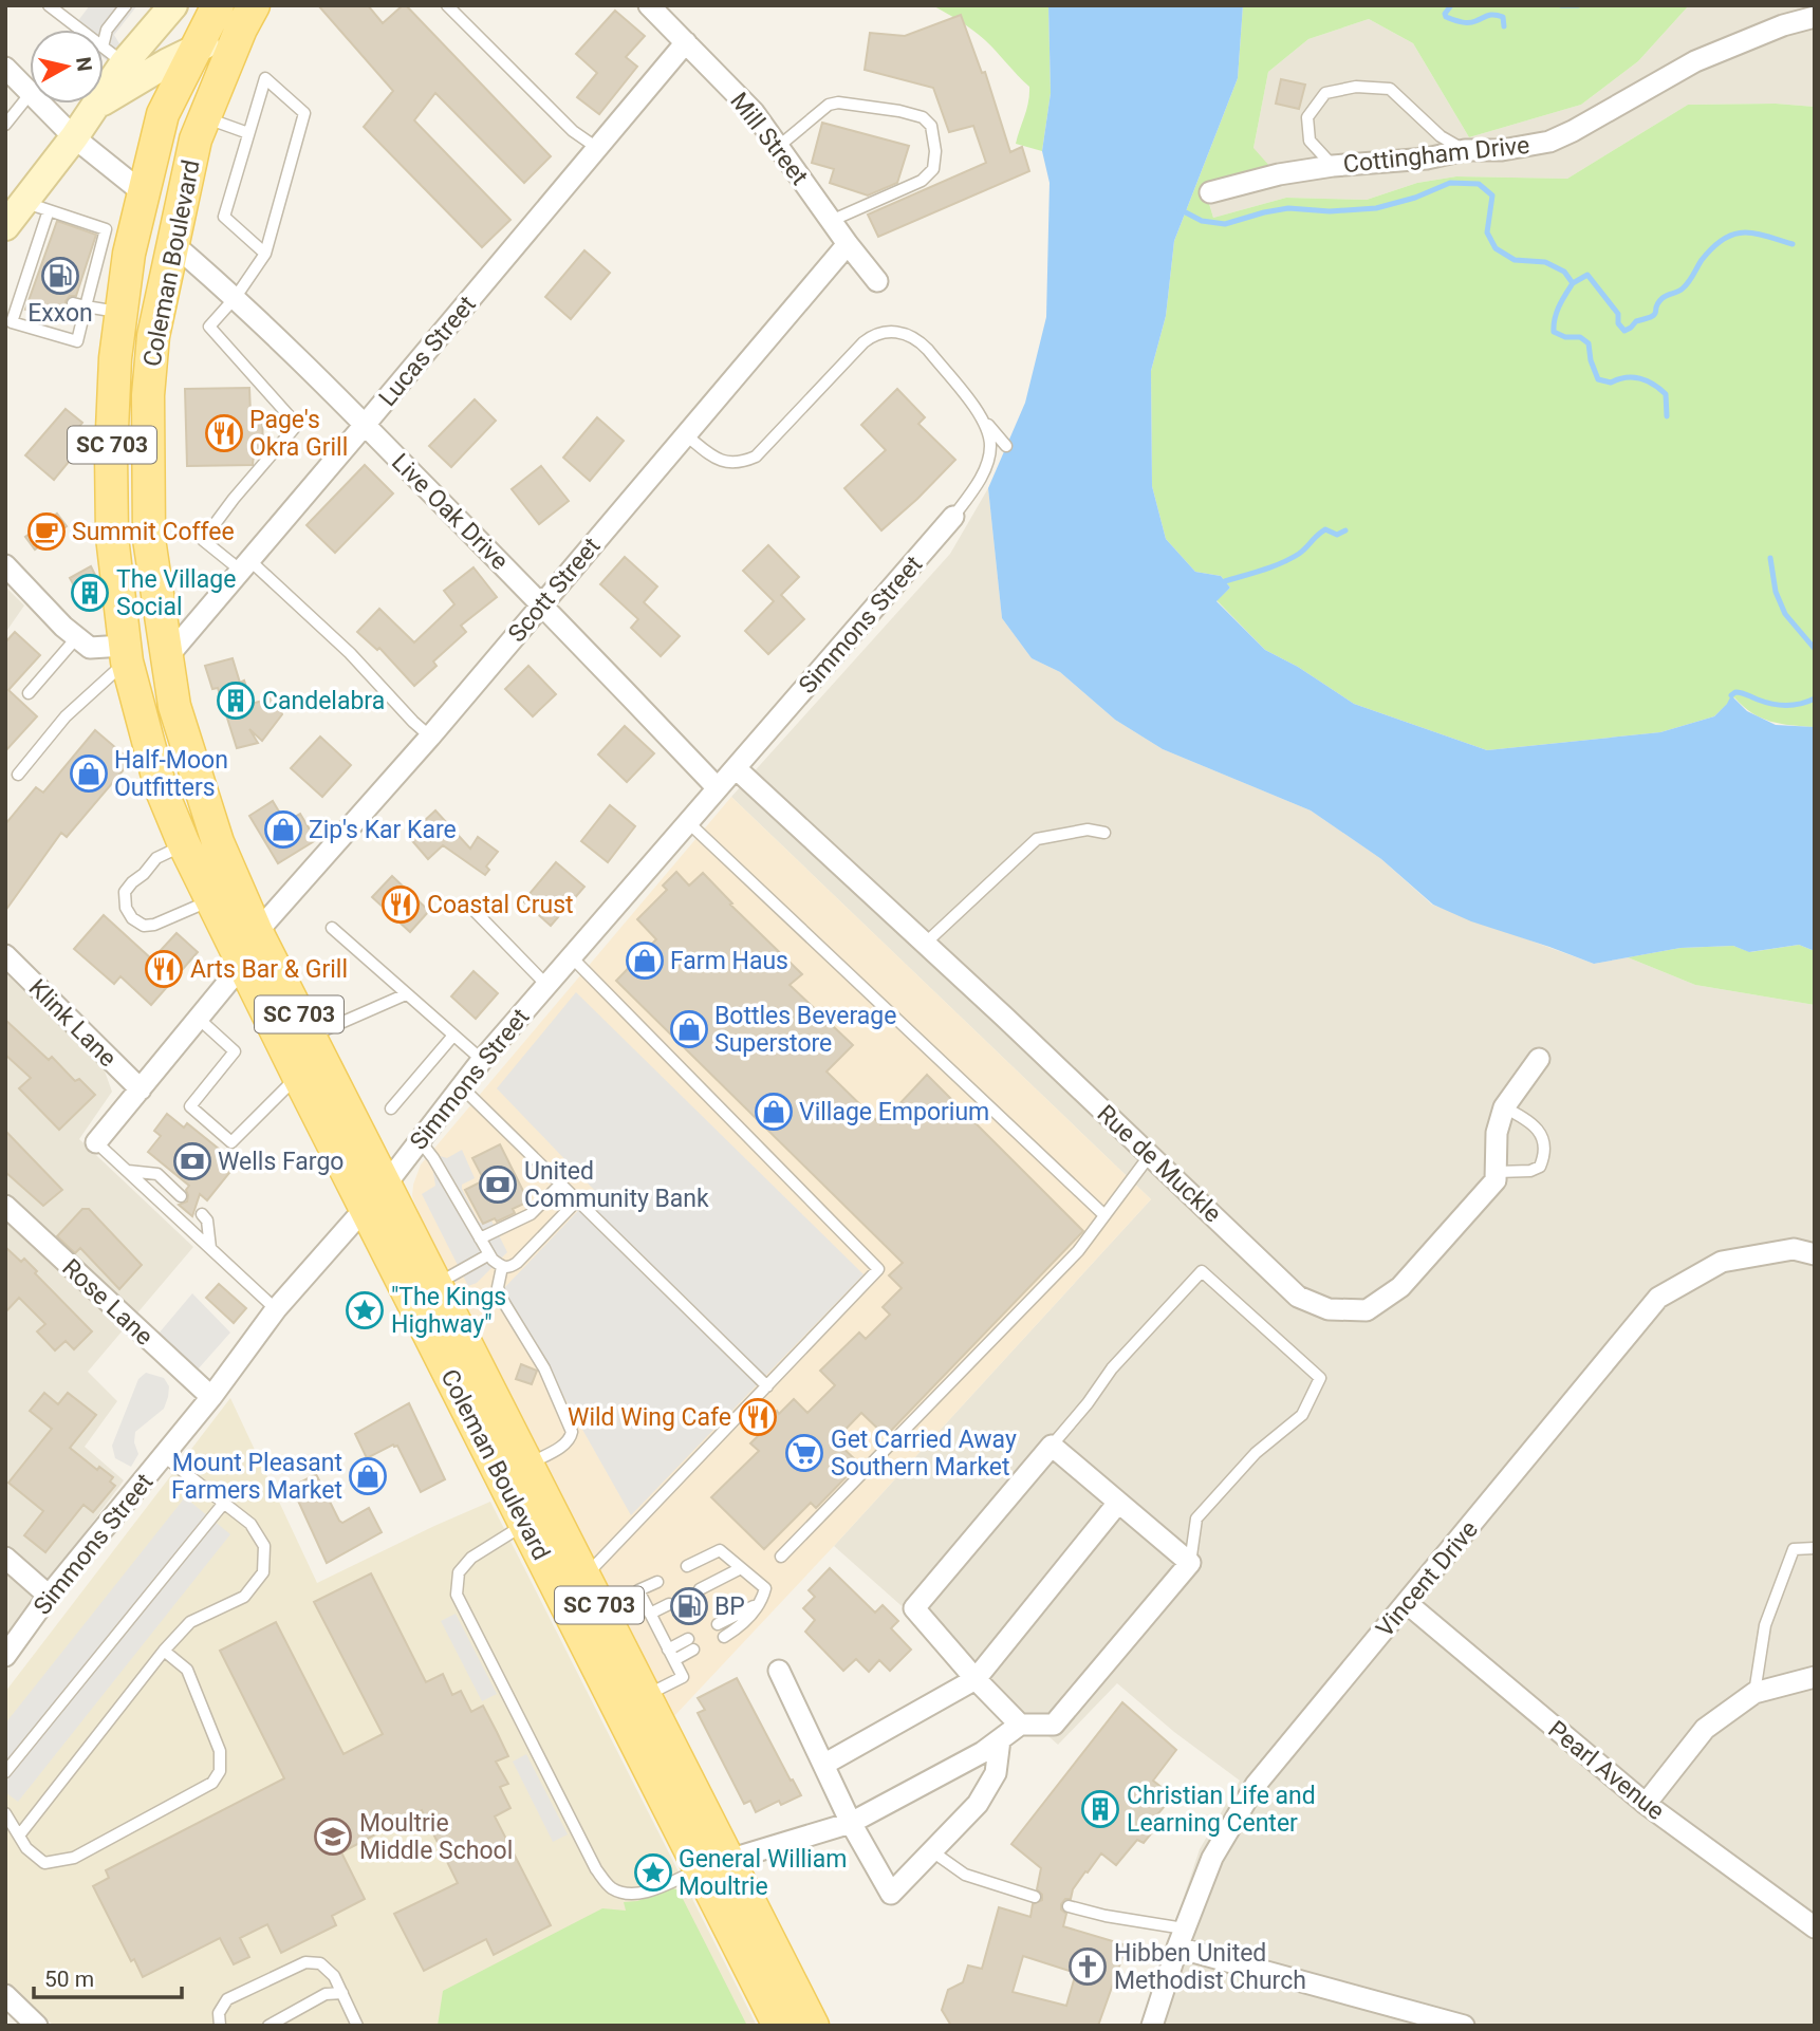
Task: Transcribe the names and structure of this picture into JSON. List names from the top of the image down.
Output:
{
  "streets": {
    "main road": ["Coleman Boulevard", "SC 703"],
    "street": [
      "Mill Street",
      "Cottingham Drive",
      "Lucas Street",
      "Live Oak Drive",
      "Scott Street",
      "Simmons Street",
      "Klink Lane",
      "Rue de Muckle",
      "Rose Lane",
      "Vincent Drive",
      "Pearl Avenue"
    ]
  },
  "crossings": [
    ["Mill Street", "Lucas Street"],
    ["Mill Street", "Scott Street"],
    ["Coleman Boulevard", "Lucas Street"],
    ["Coleman Boulevard", "Live Oak Drive"],
    ["Coleman Boulevard", "Scott Street"],
    ["Coleman Boulevard", "Simmons Street"],
    ["Lucas Street", "Live Oak Drive"],
    ["Live Oak Drive", "Scott Street"],
    ["Live Oak Drive", "Simmons Street"],
    ["Simmons Street", "Rue de Muckle"],
    ["Simmons Street", "Rose Lane"],
    ["Vincent Drive", "Pearl Avenue"]
  ],
  "places": {
    "fuel station": ["Exxon", "BP"],
    "restaurant": [
      "Page's Okra Grill",
      "Coastal Crust",
      "Arts Bar & Grill",
      "Wild Wing Cafe"
    ],
    "cafe": ["Summit Coffee"],
    "building": ["The Village Social", "Candelabra", "Christian Life and Learning Center"],
    "shop": [
      "Half-Moon Outfitters",
      "Zip's Kar Kare",
      "Farm Haus",
      "Bottles Beverage Superstore",
      "Village Emporium",
      "Mount Pleasant Farmers Market"
    ],
    "bank": ["Wells Fargo", "United Community Bank"],
    "place": ["\"The Kings Highway\"", "General William Moultrie"],
    "supermarket": ["Get Carried Away Southern Market"],
    "school or university": ["Moultrie Middle School"],
    "church": ["Hibben United Methodist Church"]
  },
  "scale_bar": "50 m",
  "north": "right"
}
